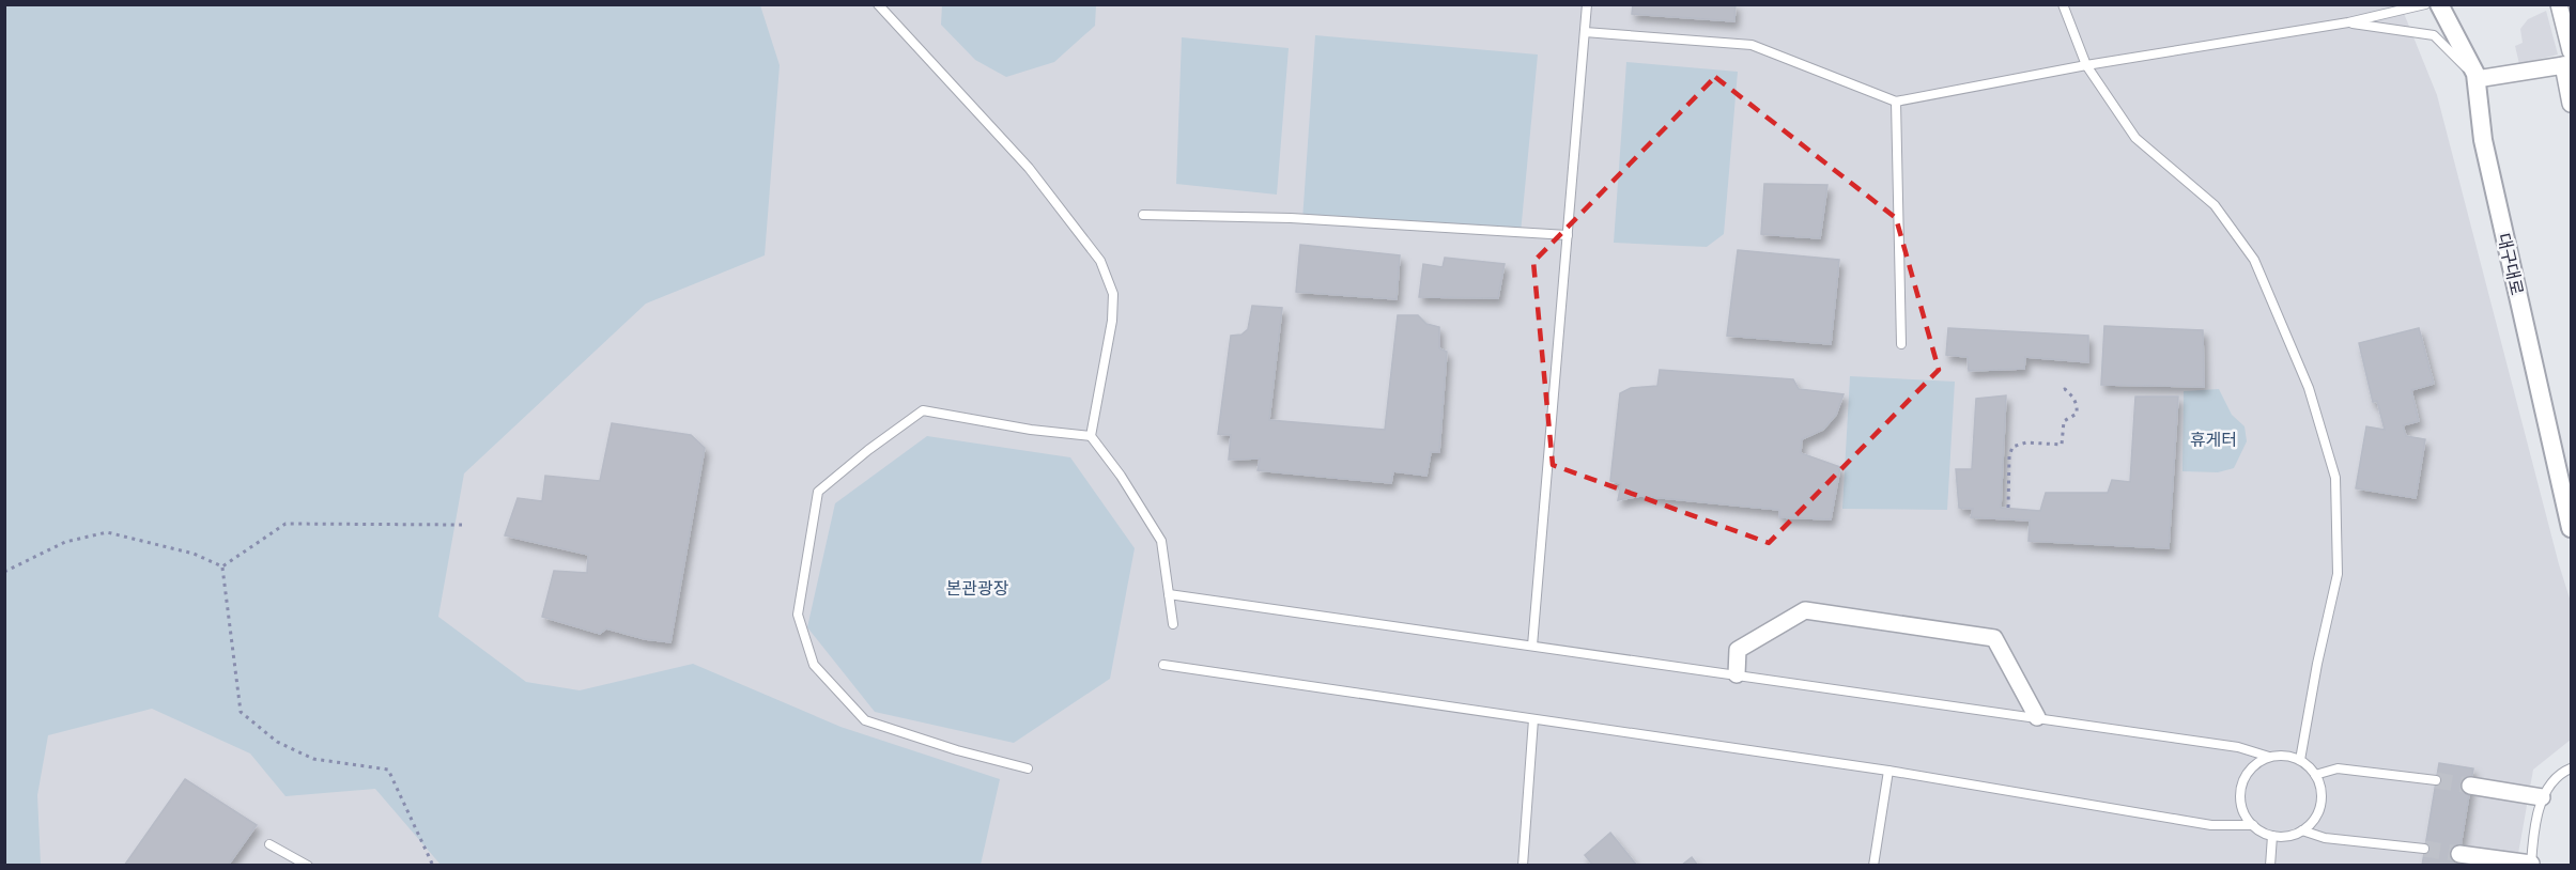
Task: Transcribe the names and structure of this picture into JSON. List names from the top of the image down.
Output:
{
  "streets": {
    "street": ["대구대로"]
  },
  "parks": ["휴게터", "본관광장"]
}
